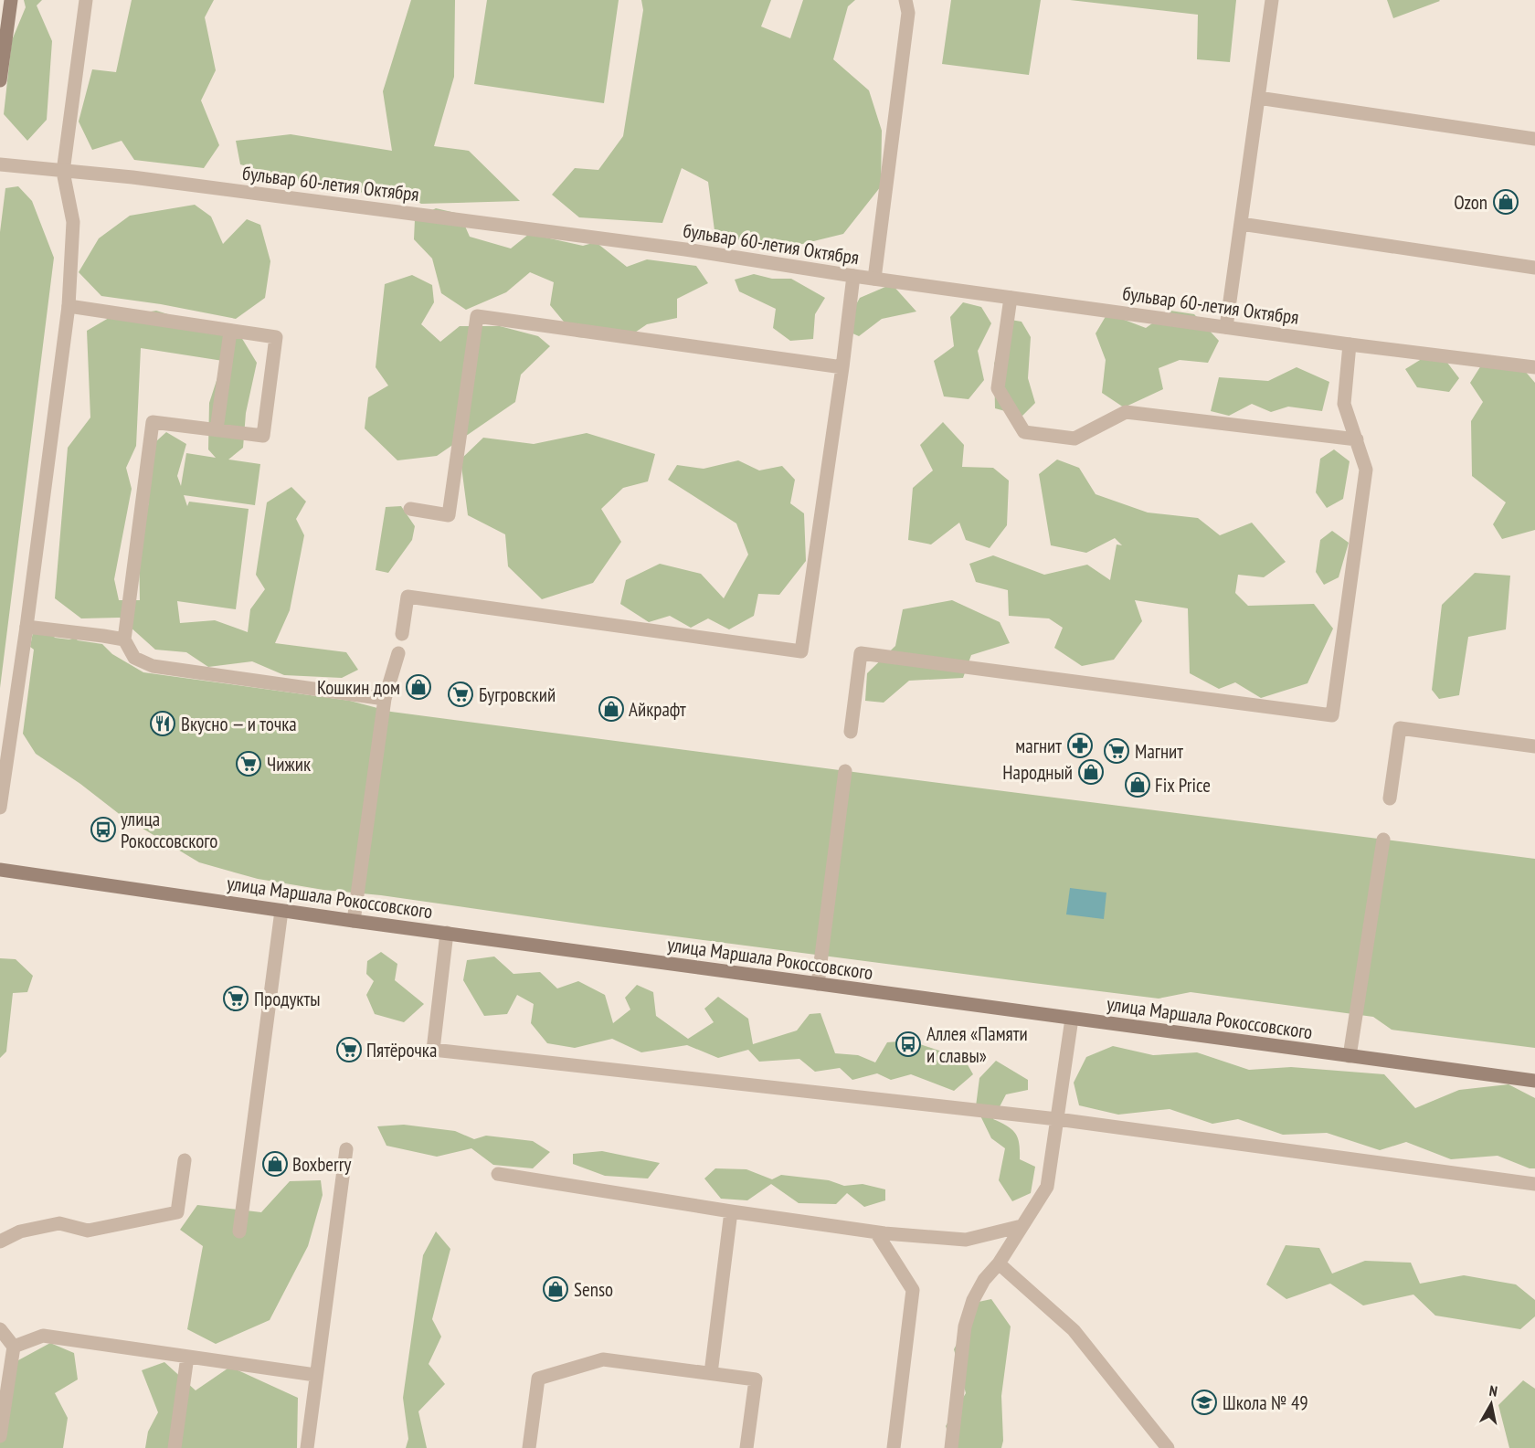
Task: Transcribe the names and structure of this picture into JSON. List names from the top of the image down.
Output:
{
  "streets": {
    "street": ["бульвар 60-летия Октября", "улица Маршала Рокоссовского"]
  },
  "places": {
    "shop": [
      "Ozon",
      "Кошкин дом",
      "Айкрафт",
      "Народный",
      "Fix Price",
      "Boxberry",
      "Senso"
    ],
    "supermarket": [
      "Бугровский",
      "Магнит",
      "Чижик",
      "Продукты",
      "Пятёрочка"
    ],
    "restaurant": ["Вкусно — и точка"],
    "pharmacy": ["магнит"],
    "bus stop": ["улица Рокоссовского", "Аллея «Памяти и славы»"],
    "school or university": ["Школа № 49"]
  },
  "north": "top"
}
